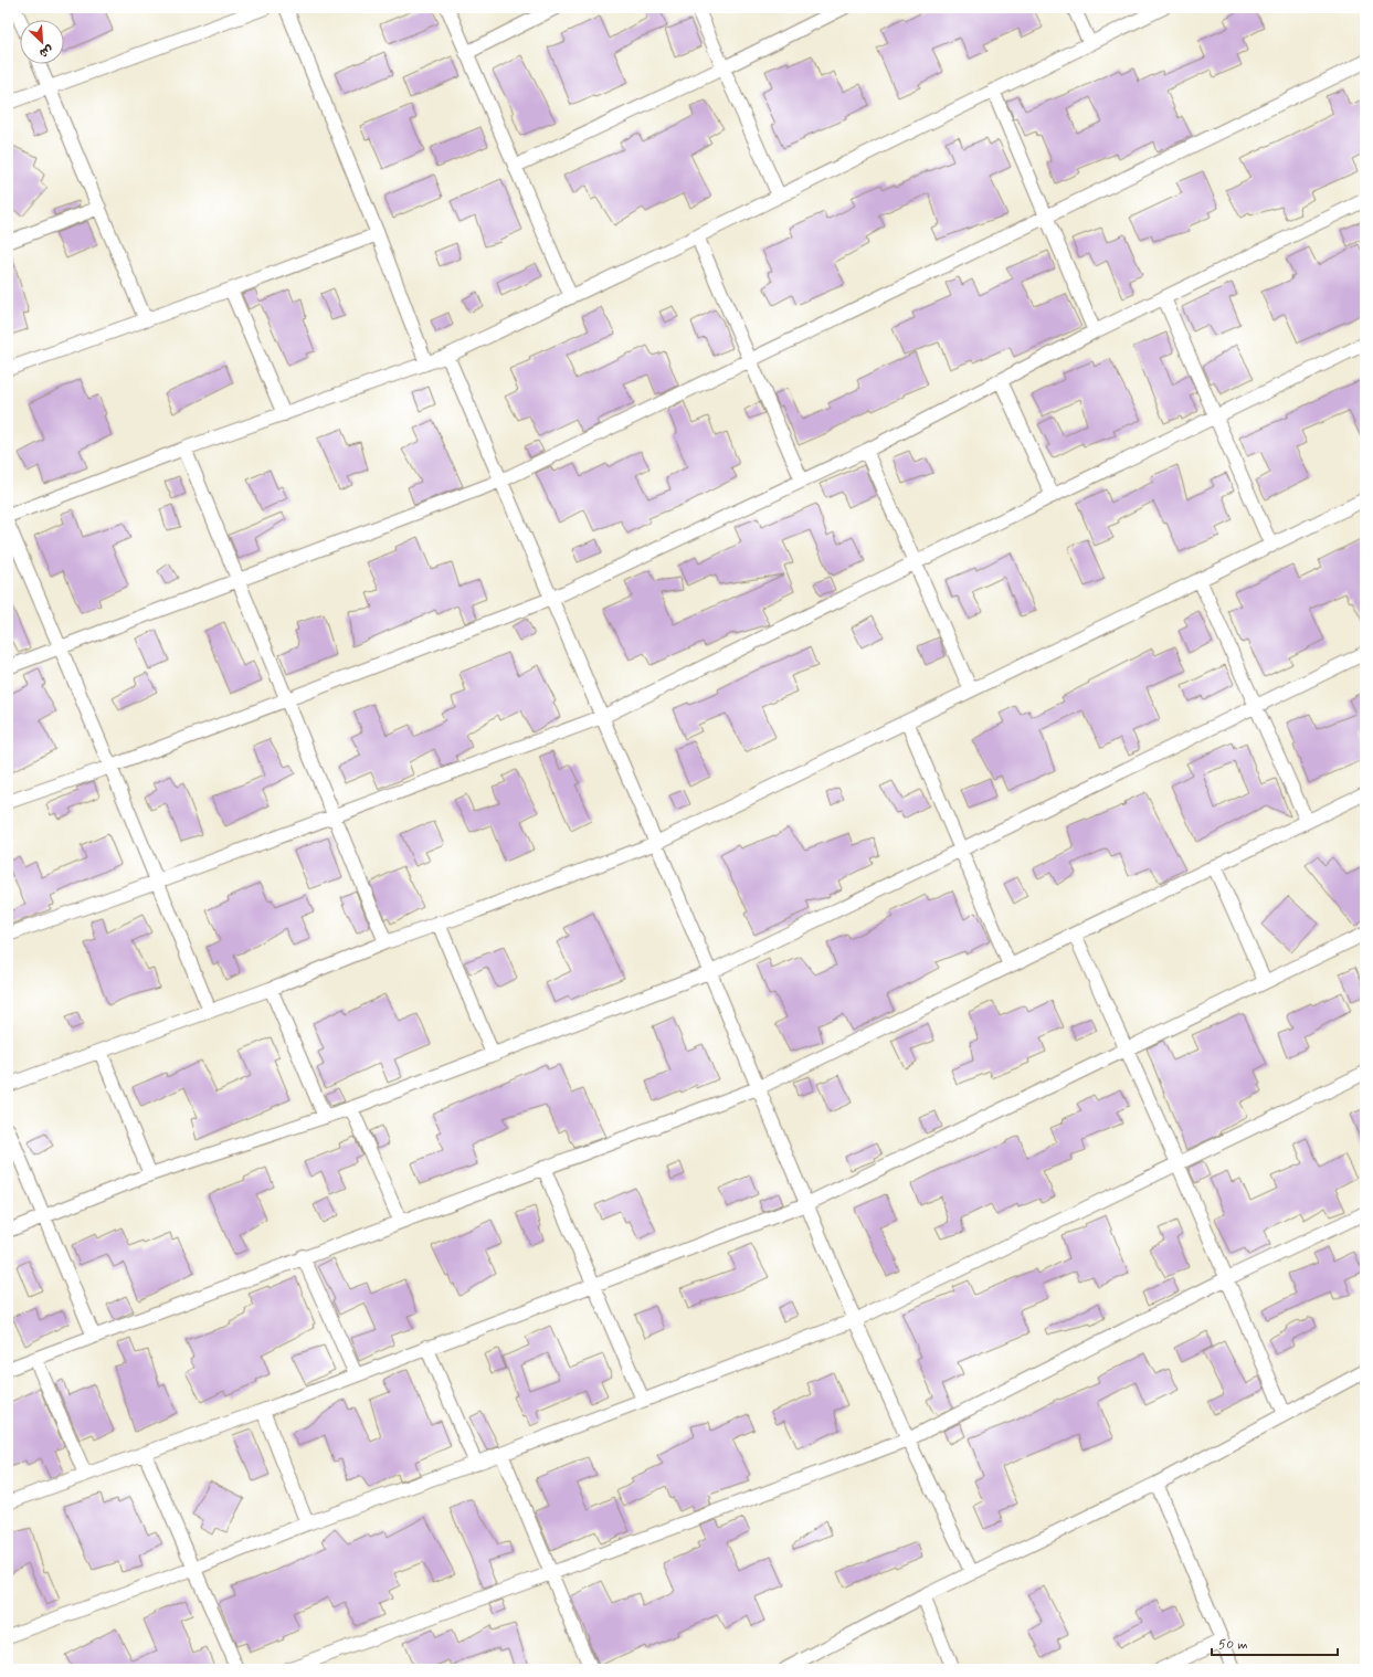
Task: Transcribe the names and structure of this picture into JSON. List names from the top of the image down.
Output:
{
  "scale_bar": "50 m",
  "north": "bottom right"
}
